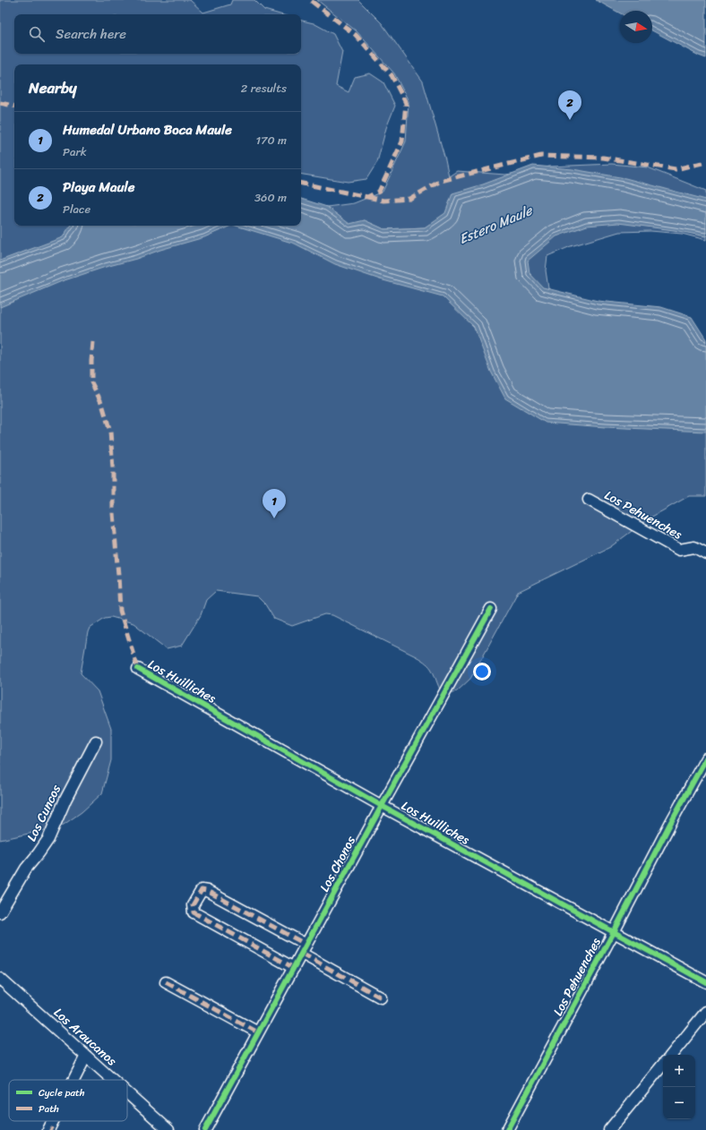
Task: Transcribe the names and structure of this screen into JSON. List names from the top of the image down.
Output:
{
  "streets": {
    "street": [
      "Los Pehuenches",
      "Los Huilliches",
      "Los Cuncos",
      "Los Chonos",
      "Los Araucanos"
    ]
  },
  "crossings": [
    ["Los Pehuenches", "Los Huilliches"],
    ["Los Huilliches", "Los Chonos"]
  ],
  "water": ["Estero Maule"],
  "legend": ["Cycle path", "Path"],
  "north": "right",
  "page": {
    "search": "Search here",
    "heading": ["Nearby", "2 results"],
    "pins": ["2", "1"],
    "list": [
      {
        "mark": "1",
        "name": "Humedal Urbano Boca Maule",
        "note": "Park",
        "value": "170 m"
      },
      {
        "mark": "2",
        "name": "Playa Maule",
        "note": "Place",
        "value": "360 m"
      }
    ],
    "map_buttons": ["+", "−"]
  }
}
